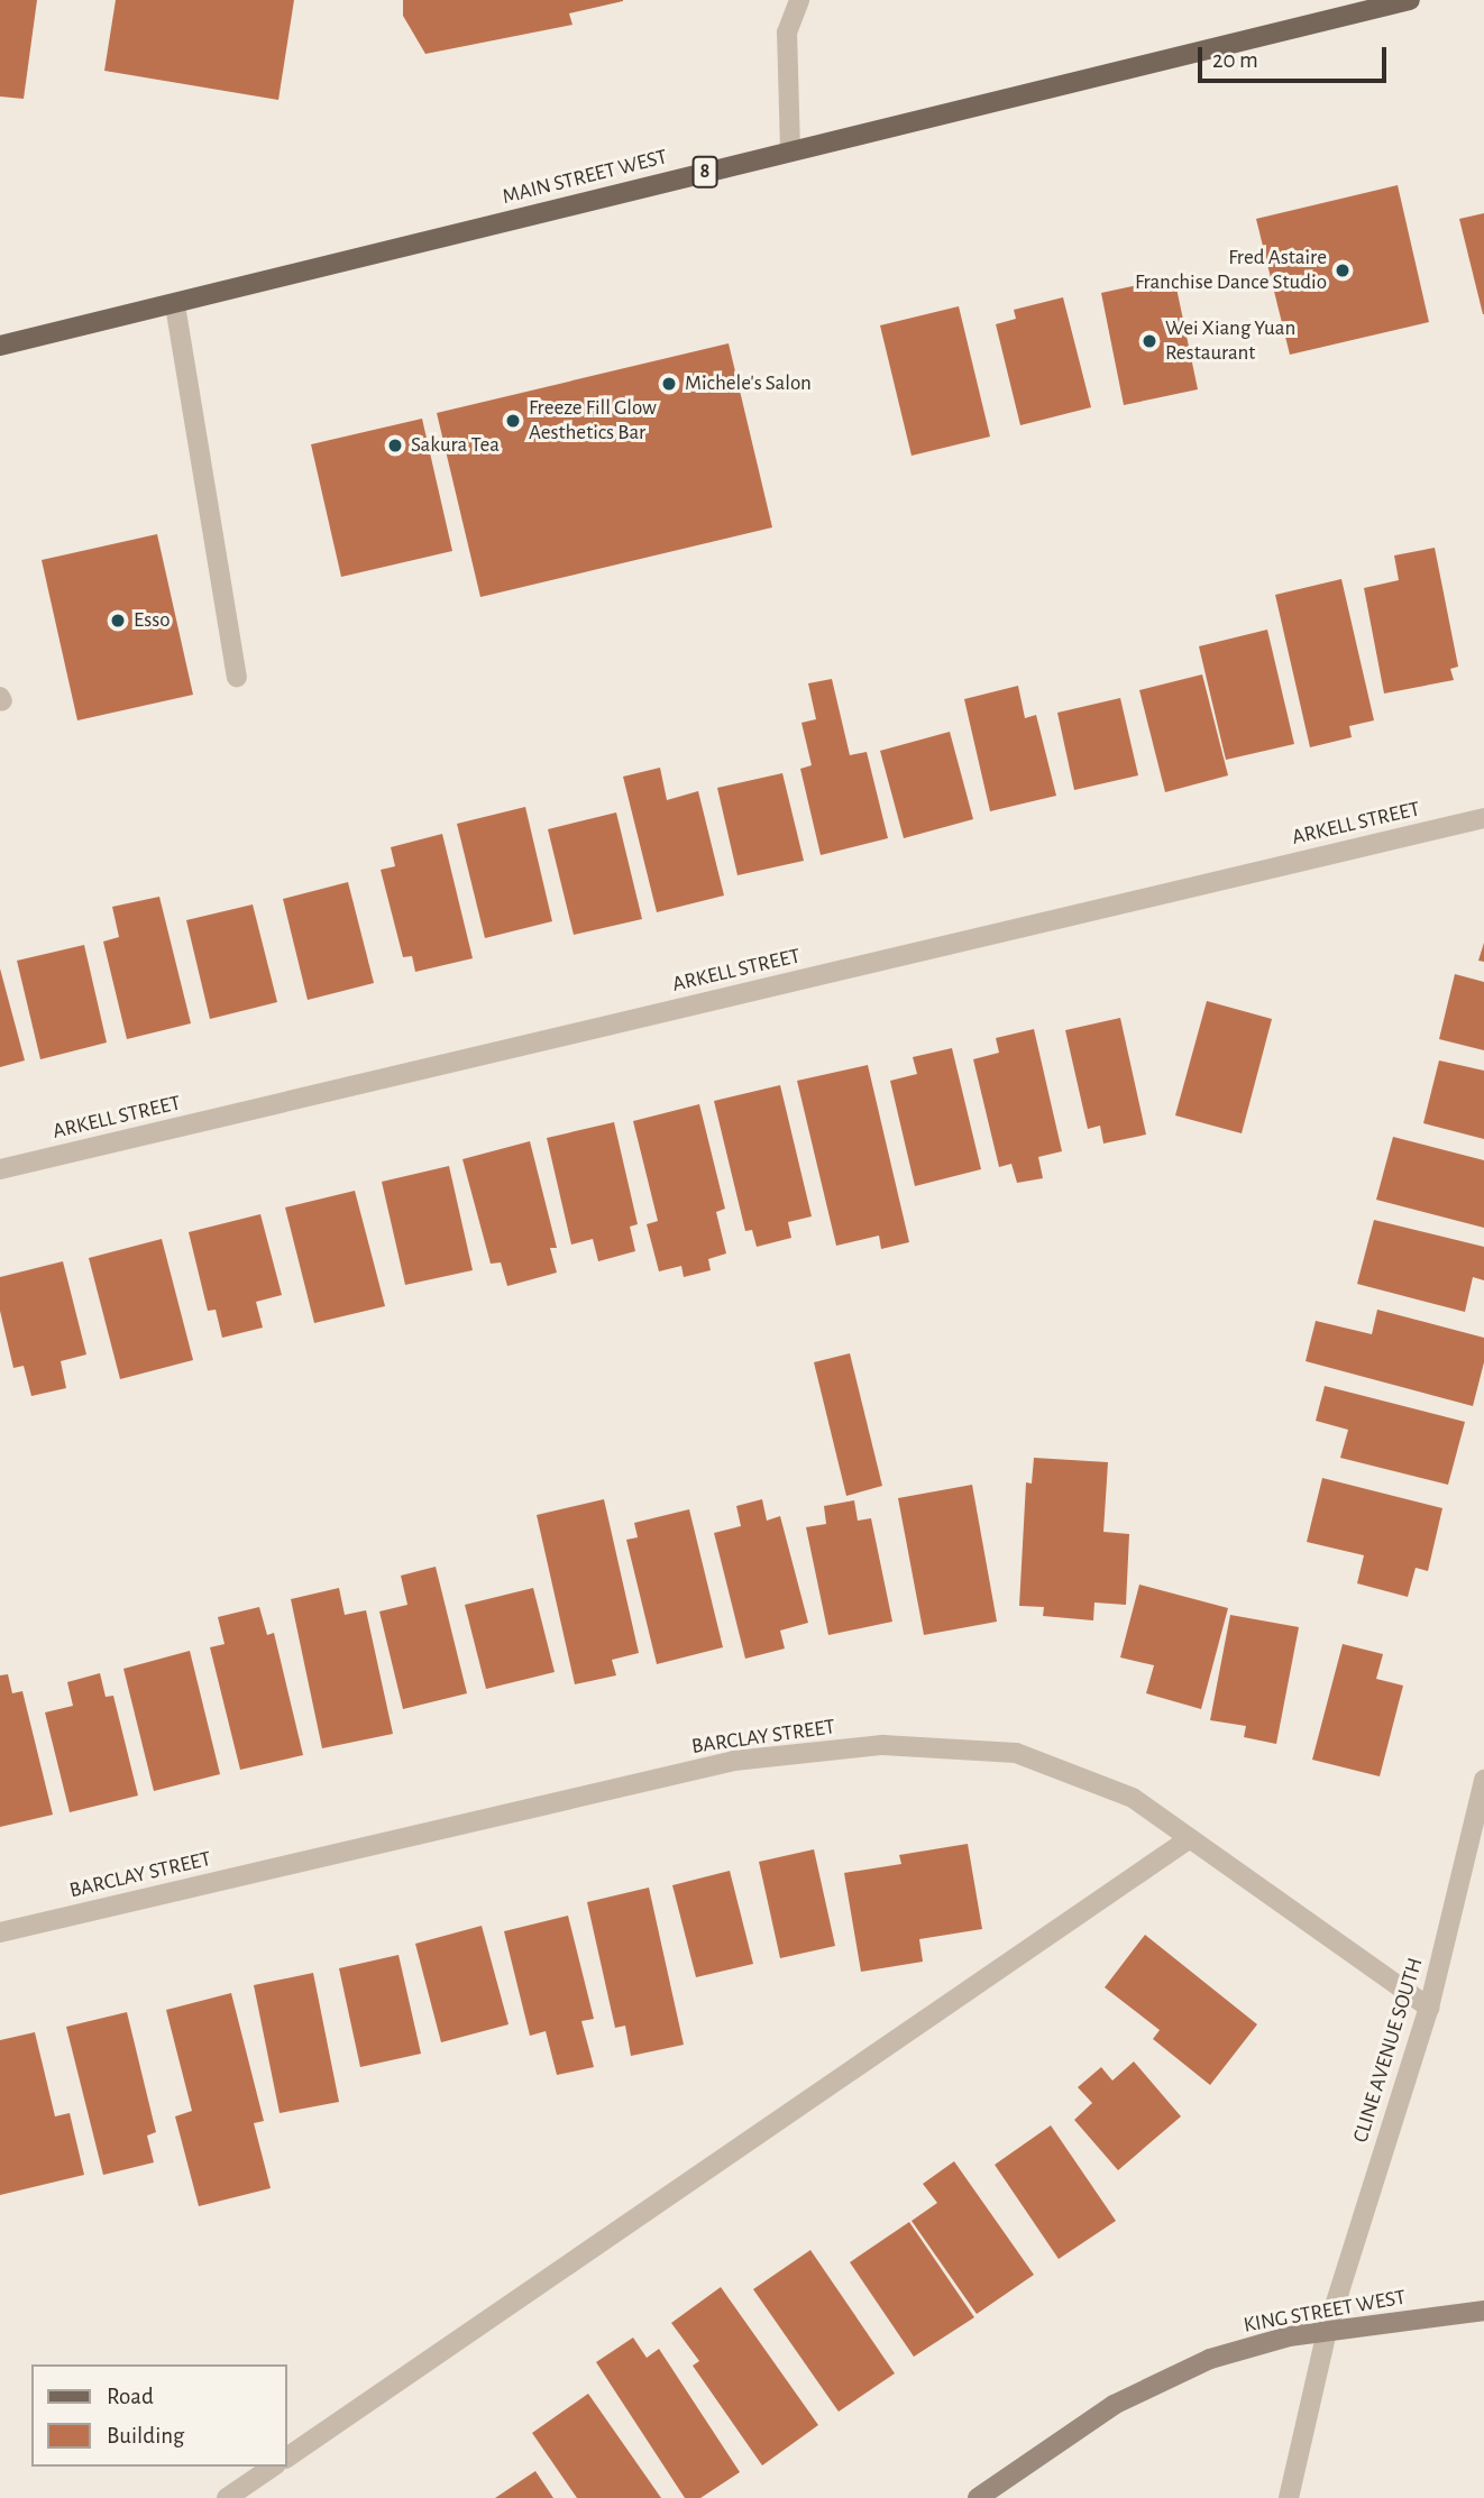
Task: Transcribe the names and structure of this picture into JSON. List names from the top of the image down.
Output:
{
  "streets": {
    "main road": ["8", "MAIN STREET WEST"],
    "street": [
      "ARKELL STREET",
      "BARCLAY STREET",
      "CLINE AVENUE SOUTH",
      "KING STREET WEST"
    ]
  },
  "crossings": [
    ["BARCLAY STREET", "CLINE AVENUE SOUTH"],
    ["CLINE AVENUE SOUTH", "KING STREET WEST"]
  ],
  "places": [
    "Fred Astaire Franchise Dance Studio",
    "Wei Xiang Yuan Restaurant",
    "Michele's Salon",
    "Freeze Fill Glow Aesthetics Bar",
    "Sakura Tea",
    "Esso"
  ],
  "legend": ["Road", "Building"],
  "scale_bar": "20 m"
}
